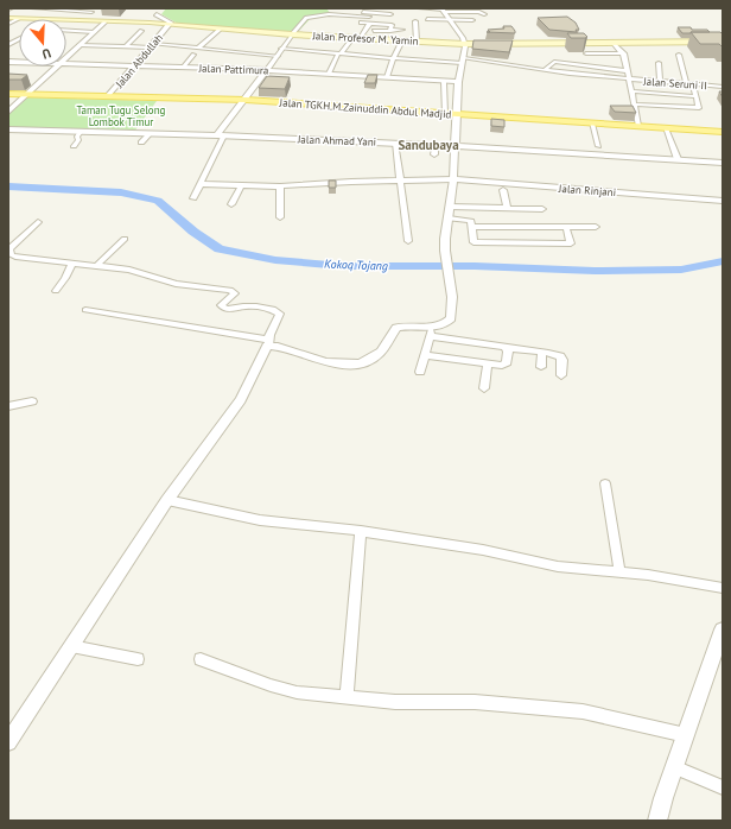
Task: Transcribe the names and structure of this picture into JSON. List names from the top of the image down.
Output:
{
  "streets": {
    "main road": ["Jalan Profesor M. Yamin", "Jalan TGKH.M.Zainuddin Abdul Madjid"],
    "street": [
      "Jalan Abdullah",
      "Jalan Pattimura",
      "Jalan Seruni II",
      "Jalan Ahmad Yani",
      "Jalan Rinjani"
    ]
  },
  "crossings": [
    ["Jalan Profesor M. Yamin", "Jalan Abdullah"],
    ["Jalan Abdullah", "Jalan Pattimura"],
    ["Jalan Abdullah", "Jalan Seruni II"],
    ["Jalan Abdullah", "Jalan TGKH.M.Zainuddin Abdul Madjid"]
  ],
  "districts": ["Sandubaya"],
  "water": ["Kokoq Tojang"],
  "parks": ["Taman Tugu Selong Lombok Timur"],
  "north": "bottom"
}
